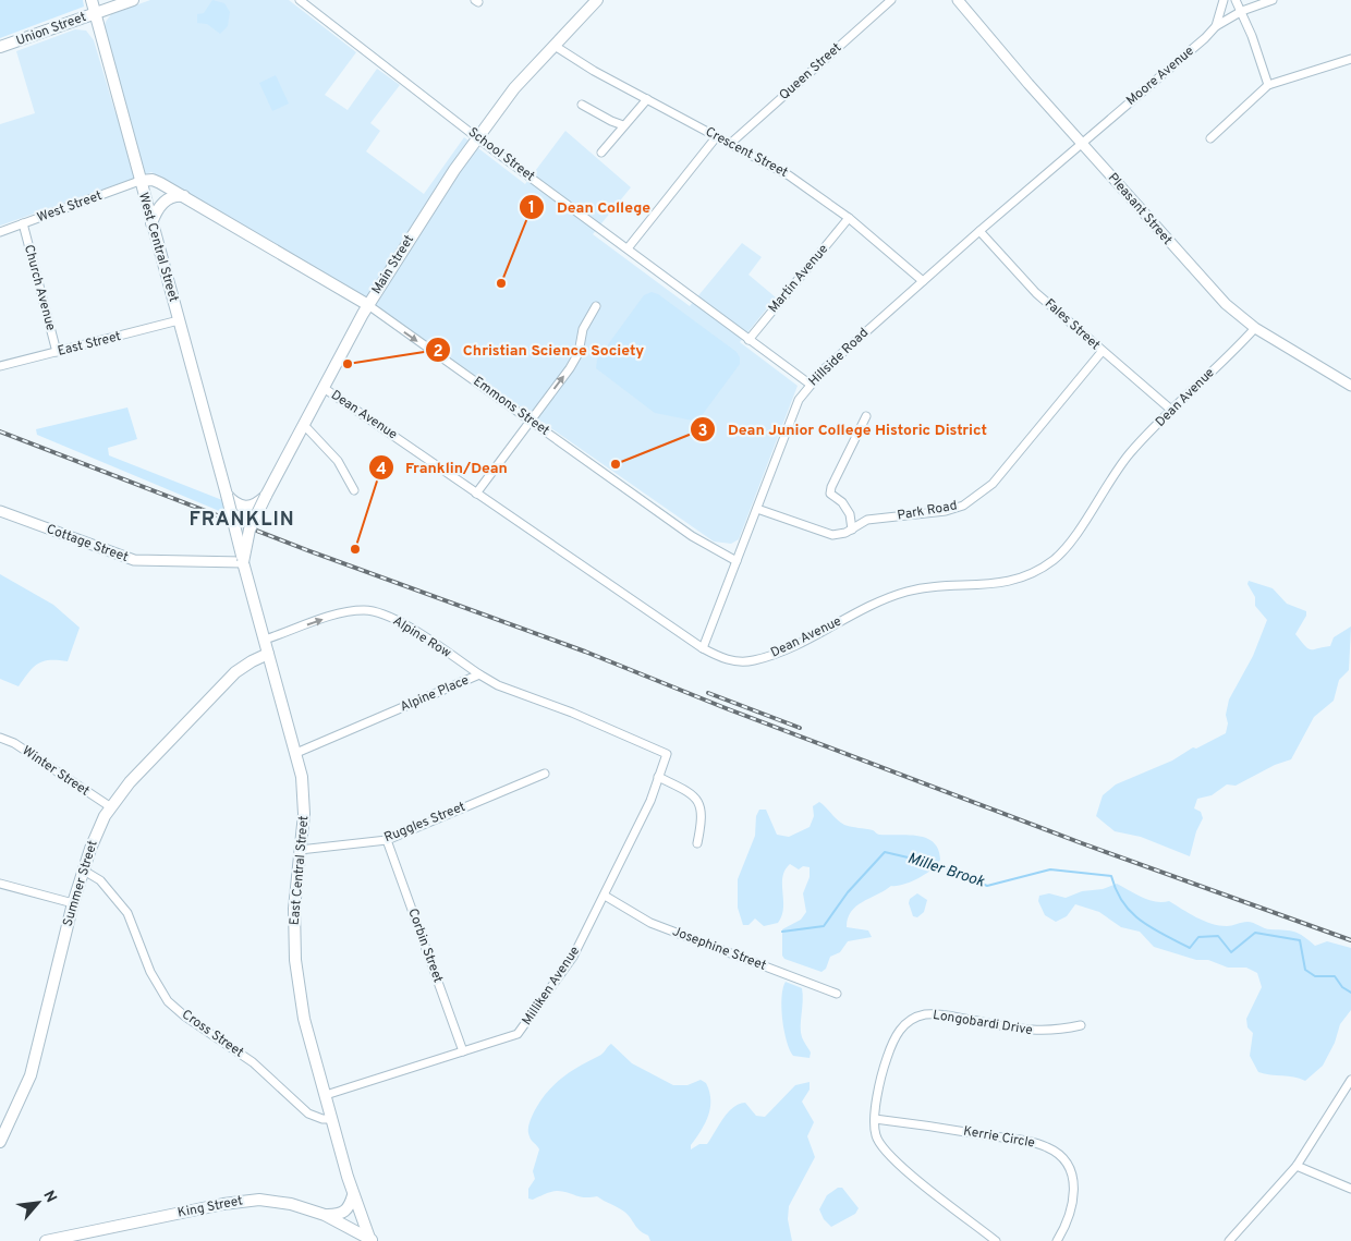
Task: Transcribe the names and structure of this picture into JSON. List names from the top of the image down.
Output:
{
  "streets": {
    "main road": [
      "Union Street",
      "West Central Street",
      "Main Street",
      "Emmons Street",
      "East Central Street",
      "Summer Street",
      "King Street"
    ],
    "street": [
      "Queen Street",
      "Moore Avenue",
      "Crescent Street",
      "School Street",
      "West Street",
      "Pleasant Street",
      "Martin Avenue",
      "Church Avenue",
      "Fales Street",
      "East Street",
      "Hillside Road",
      "Dean Avenue",
      "Park Road",
      "Cottage Street",
      "Alpine Row",
      "Alpine Place",
      "Winter Street",
      "Ruggles Street",
      "Corbin Street",
      "Josephine Street",
      "Milliken Avenue",
      "Longobardi Drive",
      "Cross Street",
      "Kerrie Circle"
    ]
  },
  "crossings": [
    ["Union Street", "West Central Street"],
    ["Queen Street", "Crescent Street"],
    ["Moore Avenue", "Pleasant Street"],
    ["Moore Avenue", "Hillside Road"],
    ["Crescent Street", "Main Street"],
    ["Crescent Street", "Martin Avenue"],
    ["Crescent Street", "Hillside Road"],
    ["School Street", "Main Street"],
    ["School Street", "Martin Avenue"],
    ["School Street", "Hillside Road"],
    ["West Street", "West Central Street"],
    ["West Street", "Church Avenue"],
    ["West Street", "Emmons Street"],
    ["Pleasant Street", "Hillside Road"],
    ["Pleasant Street", "Dean Avenue"],
    ["West Central Street", "Main Street"],
    ["West Central Street", "East Street"],
    ["West Central Street", "Emmons Street"],
    ["West Central Street", "Cottage Street"],
    ["West Central Street", "East Central Street"],
    ["Main Street", "Dean Avenue"],
    ["Main Street", "Emmons Street"],
    ["Main Street", "Cottage Street"],
    ["Main Street", "East Central Street"],
    ["Church Avenue", "East Street"],
    ["Fales Street", "Hillside Road"],
    ["Fales Street", "Dean Avenue"],
    ["Fales Street", "Park Road"],
    ["Hillside Road", "Dean Avenue"],
    ["Hillside Road", "Emmons Street"],
    ["Hillside Road", "Park Road"],
    ["Cottage Street", "East Central Street"],
    ["Alpine Row", "Alpine Place"],
    ["Alpine Row", "East Central Street"],
    ["Alpine Place", "East Central Street"],
    ["Alpine Place", "Milliken Avenue"],
    ["Winter Street", "Summer Street"],
    ["Ruggles Street", "East Central Street"],
    ["Ruggles Street", "Corbin Street"],
    ["East Central Street", "Summer Street"],
    ["East Central Street", "Milliken Avenue"],
    ["East Central Street", "Cross Street"],
    ["East Central Street", "King Street"],
    ["Summer Street", "Cross Street"],
    ["Corbin Street", "Milliken Avenue"],
    ["Josephine Street", "Milliken Avenue"],
    ["Longobardi Drive", "Kerrie Circle"]
  ],
  "one_way": ["Alpine Row"],
  "districts": ["FRANKLIN"],
  "water": ["Miller Brook"],
  "places": [
    "Dean College",
    "Christian Science Society",
    "Dean Junior College Historic District",
    "Franklin/Dean"
  ],
  "north": "top right"
}
